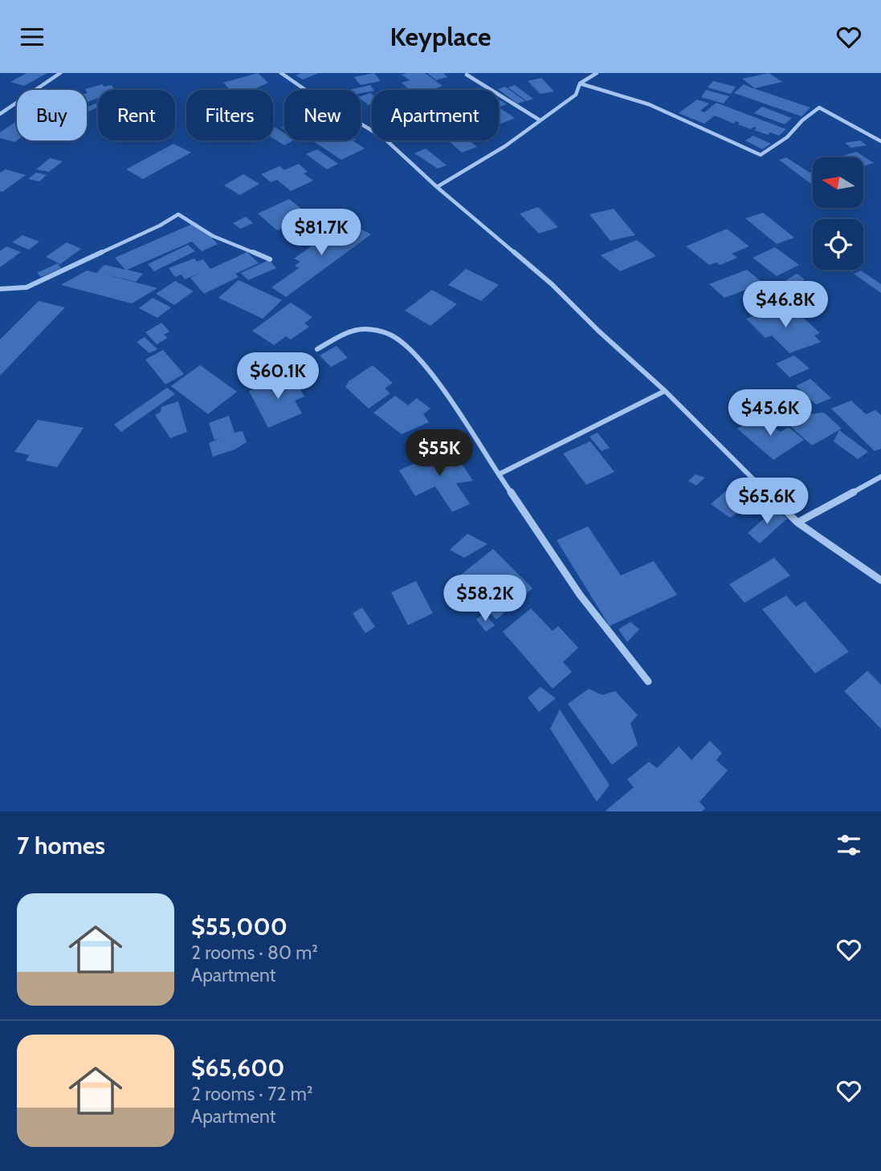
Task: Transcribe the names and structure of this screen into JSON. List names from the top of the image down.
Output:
{
  "north": "left",
  "page": {
    "header": "Keyplace",
    "chip": [
      "Buy",
      "Rent",
      "Filters",
      "New",
      "Apartment"
    ],
    "price": [
      "$81.7K",
      "$46.8K",
      "$60.1K",
      "$45.6K",
      "$55K",
      "$65.6K",
      "$58.2K"
    ],
    "heading": "7 homes",
    "list": [
      {
        "name": "$55,000",
        "note": "2 rooms · 80 m² · Apartment"
      },
      {
        "name": "$65,600",
        "note": "2 rooms · 72 m² · Apartment"
      }
    ]
  }
}
